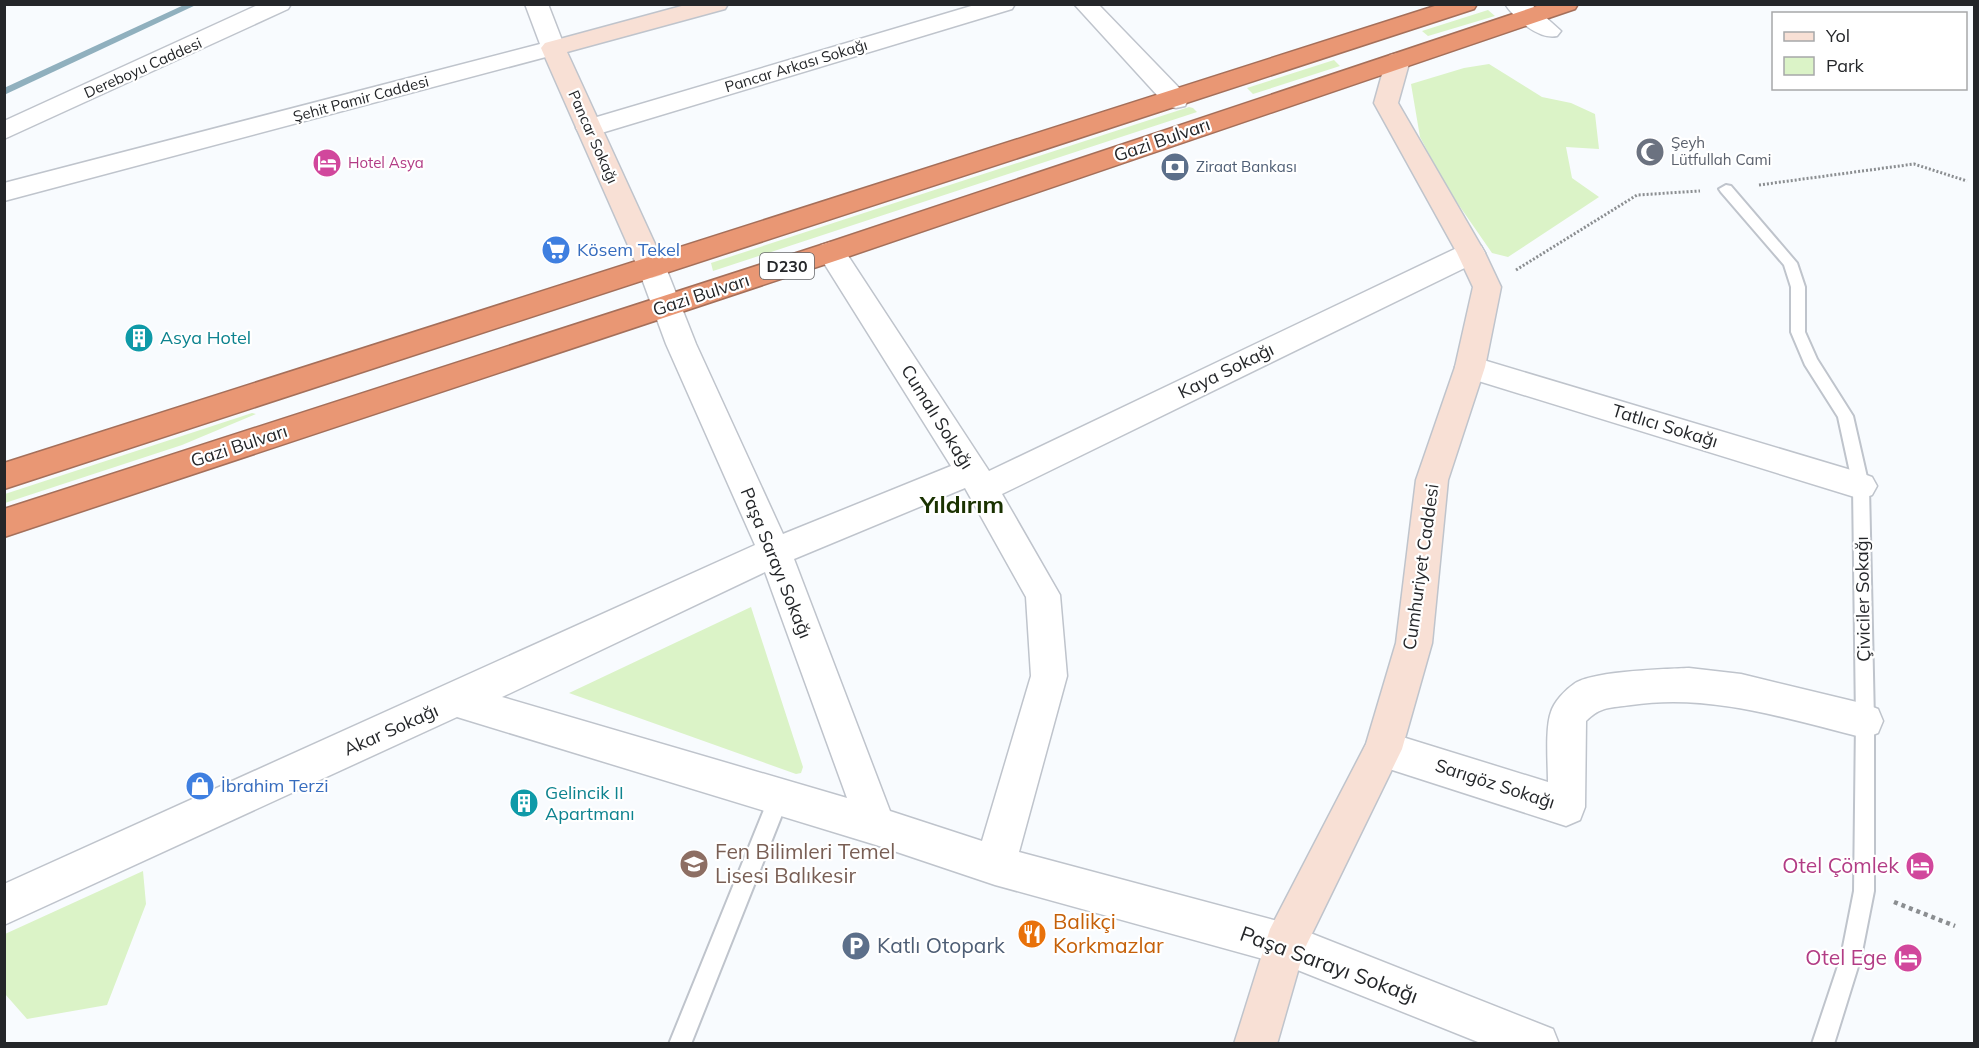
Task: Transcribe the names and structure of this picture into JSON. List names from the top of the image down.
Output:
{
  "streets": {
    "highway": ["Gazi Bulvarı", "D230"],
    "street": [
      "Pancar Arkası Sokağı",
      "Dereboyu Caddesi",
      "Şehit Pamir Caddesi",
      "Pancar Sokağı",
      "Kaya Sokağı",
      "Cumalı Sokağı",
      "Tatlıcı Sokağı",
      "Paşa Sarayı Sokağı",
      "Cumhuriyet Caddesi",
      "Akar Sokağı",
      "Sarıgöz Sokağı"
    ],
    "lane": ["Çiviciler Sokağı"]
  },
  "crossings": [
    ["Pancar Arkası Sokağı", "Pancar Sokağı"],
    ["Şehit Pamir Caddesi", "Pancar Sokağı"],
    ["Pancar Sokağı", "Gazi Bulvarı"],
    ["Pancar Sokağı", "Paşa Sarayı Sokağı"],
    ["Gazi Bulvarı", "Cumalı Sokağı"],
    ["Gazi Bulvarı", "Paşa Sarayı Sokağı"],
    ["Gazi Bulvarı", "Cumhuriyet Caddesi"],
    ["Kaya Sokağı", "Cumalı Sokağı"],
    ["Kaya Sokağı", "Paşa Sarayı Sokağı"],
    ["Kaya Sokağı", "Cumhuriyet Caddesi"],
    ["Kaya Sokağı", "Akar Sokağı"],
    ["Cumalı Sokağı", "Paşa Sarayı Sokağı"],
    ["Tatlıcı Sokağı", "Cumhuriyet Caddesi"],
    ["Tatlıcı Sokağı", "Çiviciler Sokağı"],
    ["Paşa Sarayı Sokağı", "Cumhuriyet Caddesi"],
    ["Paşa Sarayı Sokağı", "Akar Sokağı"],
    ["Cumhuriyet Caddesi", "Sarıgöz Sokağı"],
    ["Çiviciler Sokağı", "Sarıgöz Sokağı"]
  ],
  "districts": ["Yıldırım"],
  "places": {
    "mosque": ["Şeyh Lütfullah Cami"],
    "hotel": ["Hotel Asya", "Otel Çömlek", "Otel Ege"],
    "bank": ["Ziraat Bankası"],
    "supermarket": ["Kösem Tekel"],
    "building": ["Asya Hotel", "Gelincik II Apartmanı"],
    "shop": ["İbrahim Terzi"],
    "school or university": ["Fen Bilimleri Temel Lisesi Balıkesir"],
    "restaurant": ["Balikçi Korkmazlar"],
    "parking": ["Katlı Otopark"]
  },
  "legend": ["Yol", "Park"]
}
